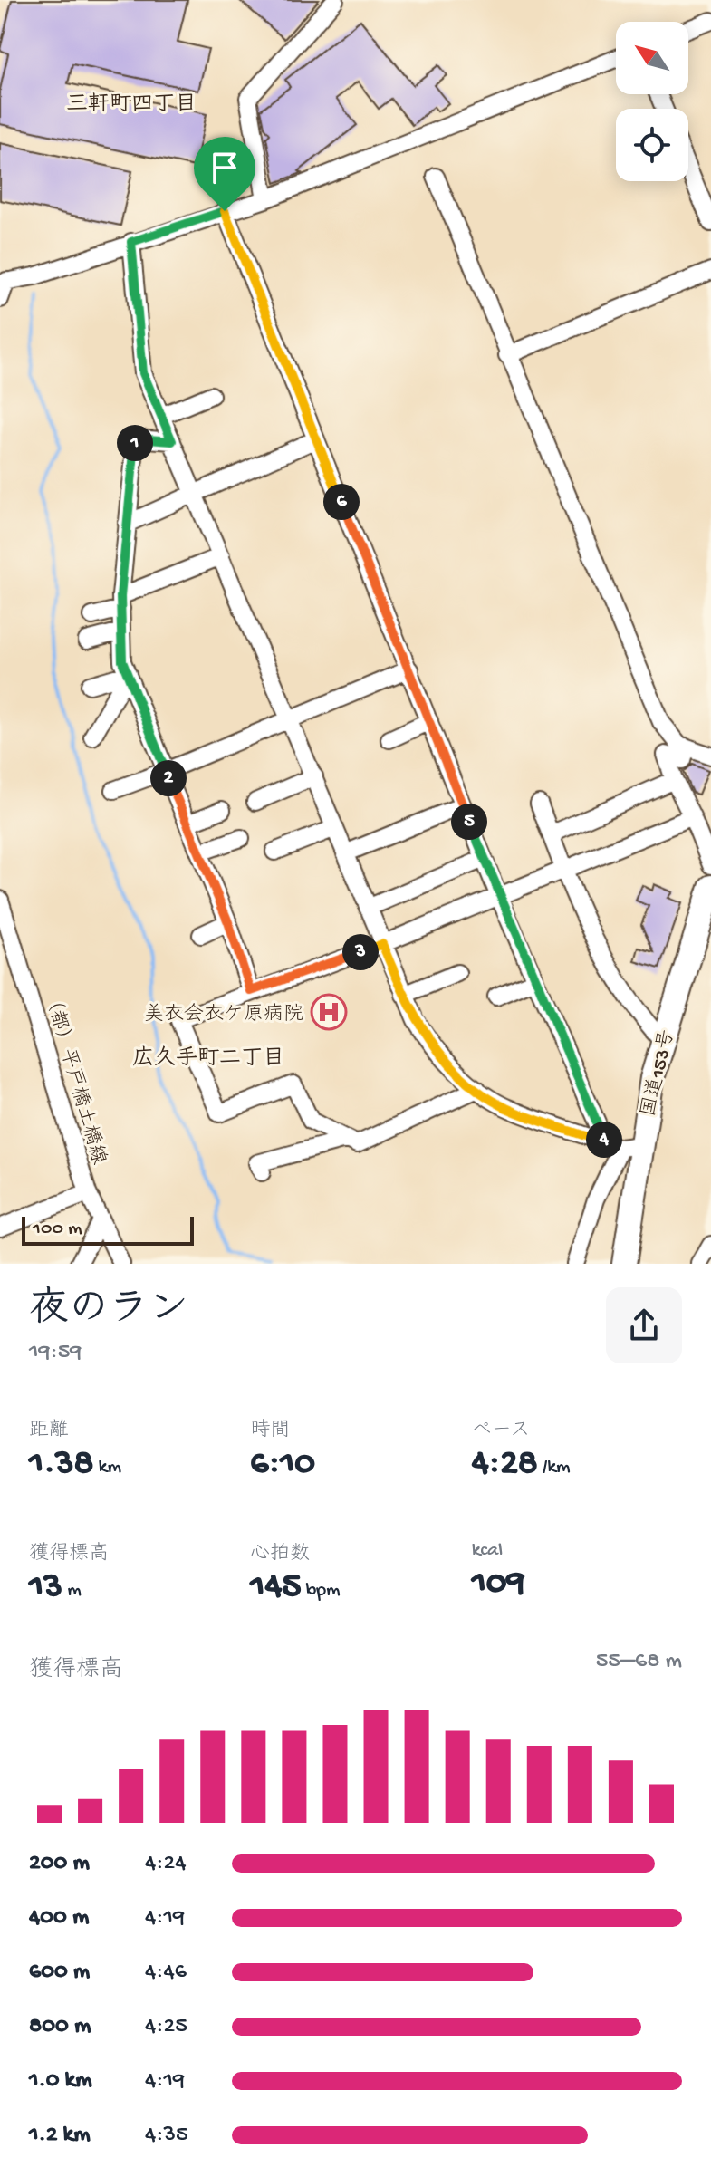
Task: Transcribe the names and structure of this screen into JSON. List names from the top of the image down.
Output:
{
  "streets": {
    "highway": ["国道153号"],
    "street": ["（都）平戸橋土橋線"]
  },
  "districts": ["三軒町四丁目", "広久手町二丁目"],
  "places": {
    "hospital": ["美衣会衣ケ原病院"]
  },
  "scale_bar": "100 m",
  "north": "top left",
  "page": {
    "pins": [
      "1",
      "6",
      "2",
      "5",
      "3",
      "4"
    ],
    "scale": "100 m",
    "heading": ["夜のラン", "19:59"],
    "stats": [
      ["距離", "1.38 km"],
      ["時間", "6:10"],
      ["ペース", "4:28 /km"],
      ["獲得標高", "13 m"],
      ["心拍数", "145 bpm"],
      ["kcal", "109"]
    ],
    "chart": ["獲得標高", "55–68 m"],
    "list": [
      {
        "name": "200 m",
        "note": "4:24"
      },
      {
        "name": "400 m",
        "note": "4:19"
      },
      {
        "name": "600 m",
        "note": "4:46"
      },
      {
        "name": "800 m",
        "note": "4:25"
      },
      {
        "name": "1.0 km",
        "note": "4:19"
      },
      {
        "name": "1.2 km",
        "note": "4:35"
      }
    ]
  }
}
